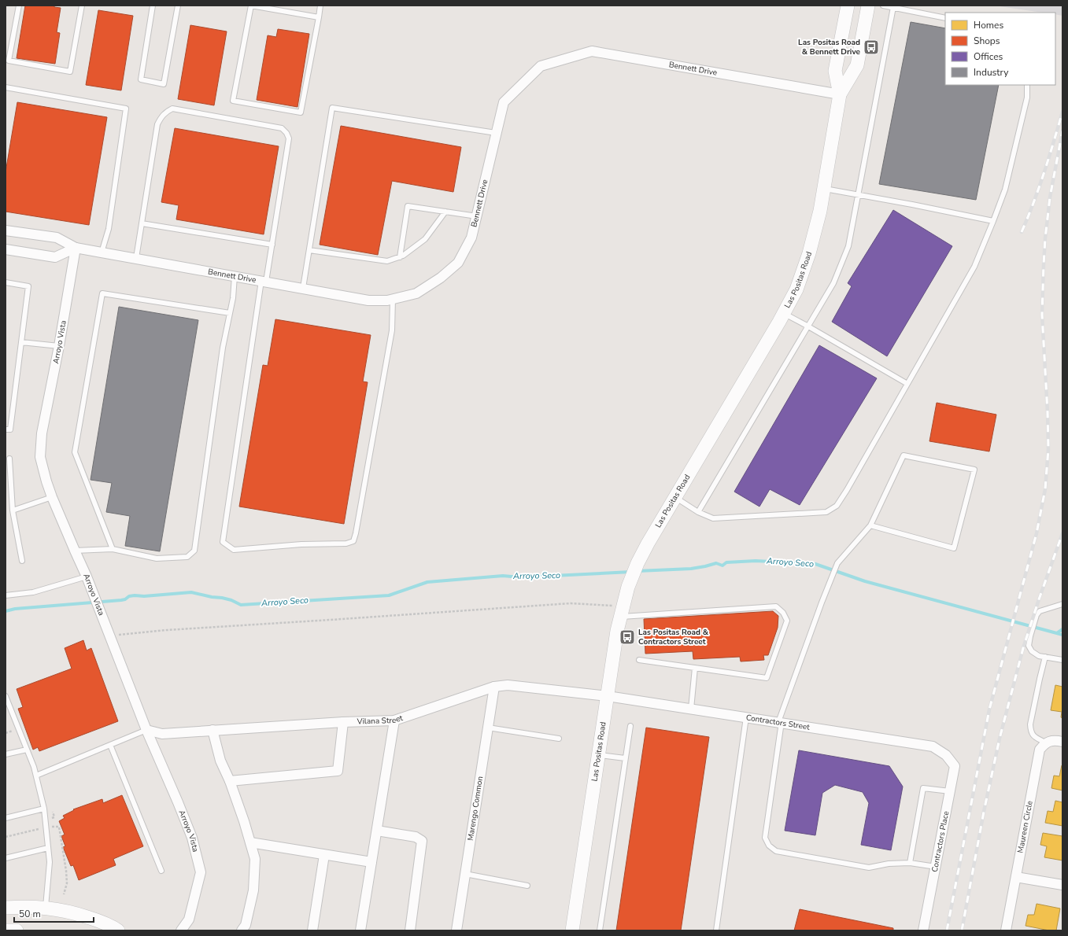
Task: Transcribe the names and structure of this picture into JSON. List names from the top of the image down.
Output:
{
  "streets": {
    "main road": ["Las Positas Road"],
    "street": [
      "Bennett Drive",
      "Arroyo Vista",
      "Vilana Street",
      "Contractors Street",
      "Marengo Common",
      "Maureen Circle",
      "Contractors Place"
    ]
  },
  "crossings": [
    ["Bennett Drive", "Las Positas Road"],
    ["Bennett Drive", "Arroyo Vista"],
    ["Las Positas Road", "Vilana Street"],
    ["Las Positas Road", "Contractors Street"],
    ["Arroyo Vista", "Vilana Street"],
    ["Vilana Street", "Contractors Street"],
    ["Vilana Street", "Marengo Common"],
    ["Contractors Street", "Contractors Place"]
  ],
  "water": ["Arroyo Seco"],
  "places": {
    "bus stop": ["Las Positas Road & Bennett Drive", "Las Positas Road & Contractors Street"]
  },
  "legend": [
    "Homes",
    "Shops",
    "Offices",
    "Industry"
  ],
  "scale_bar": "50 m"
}
